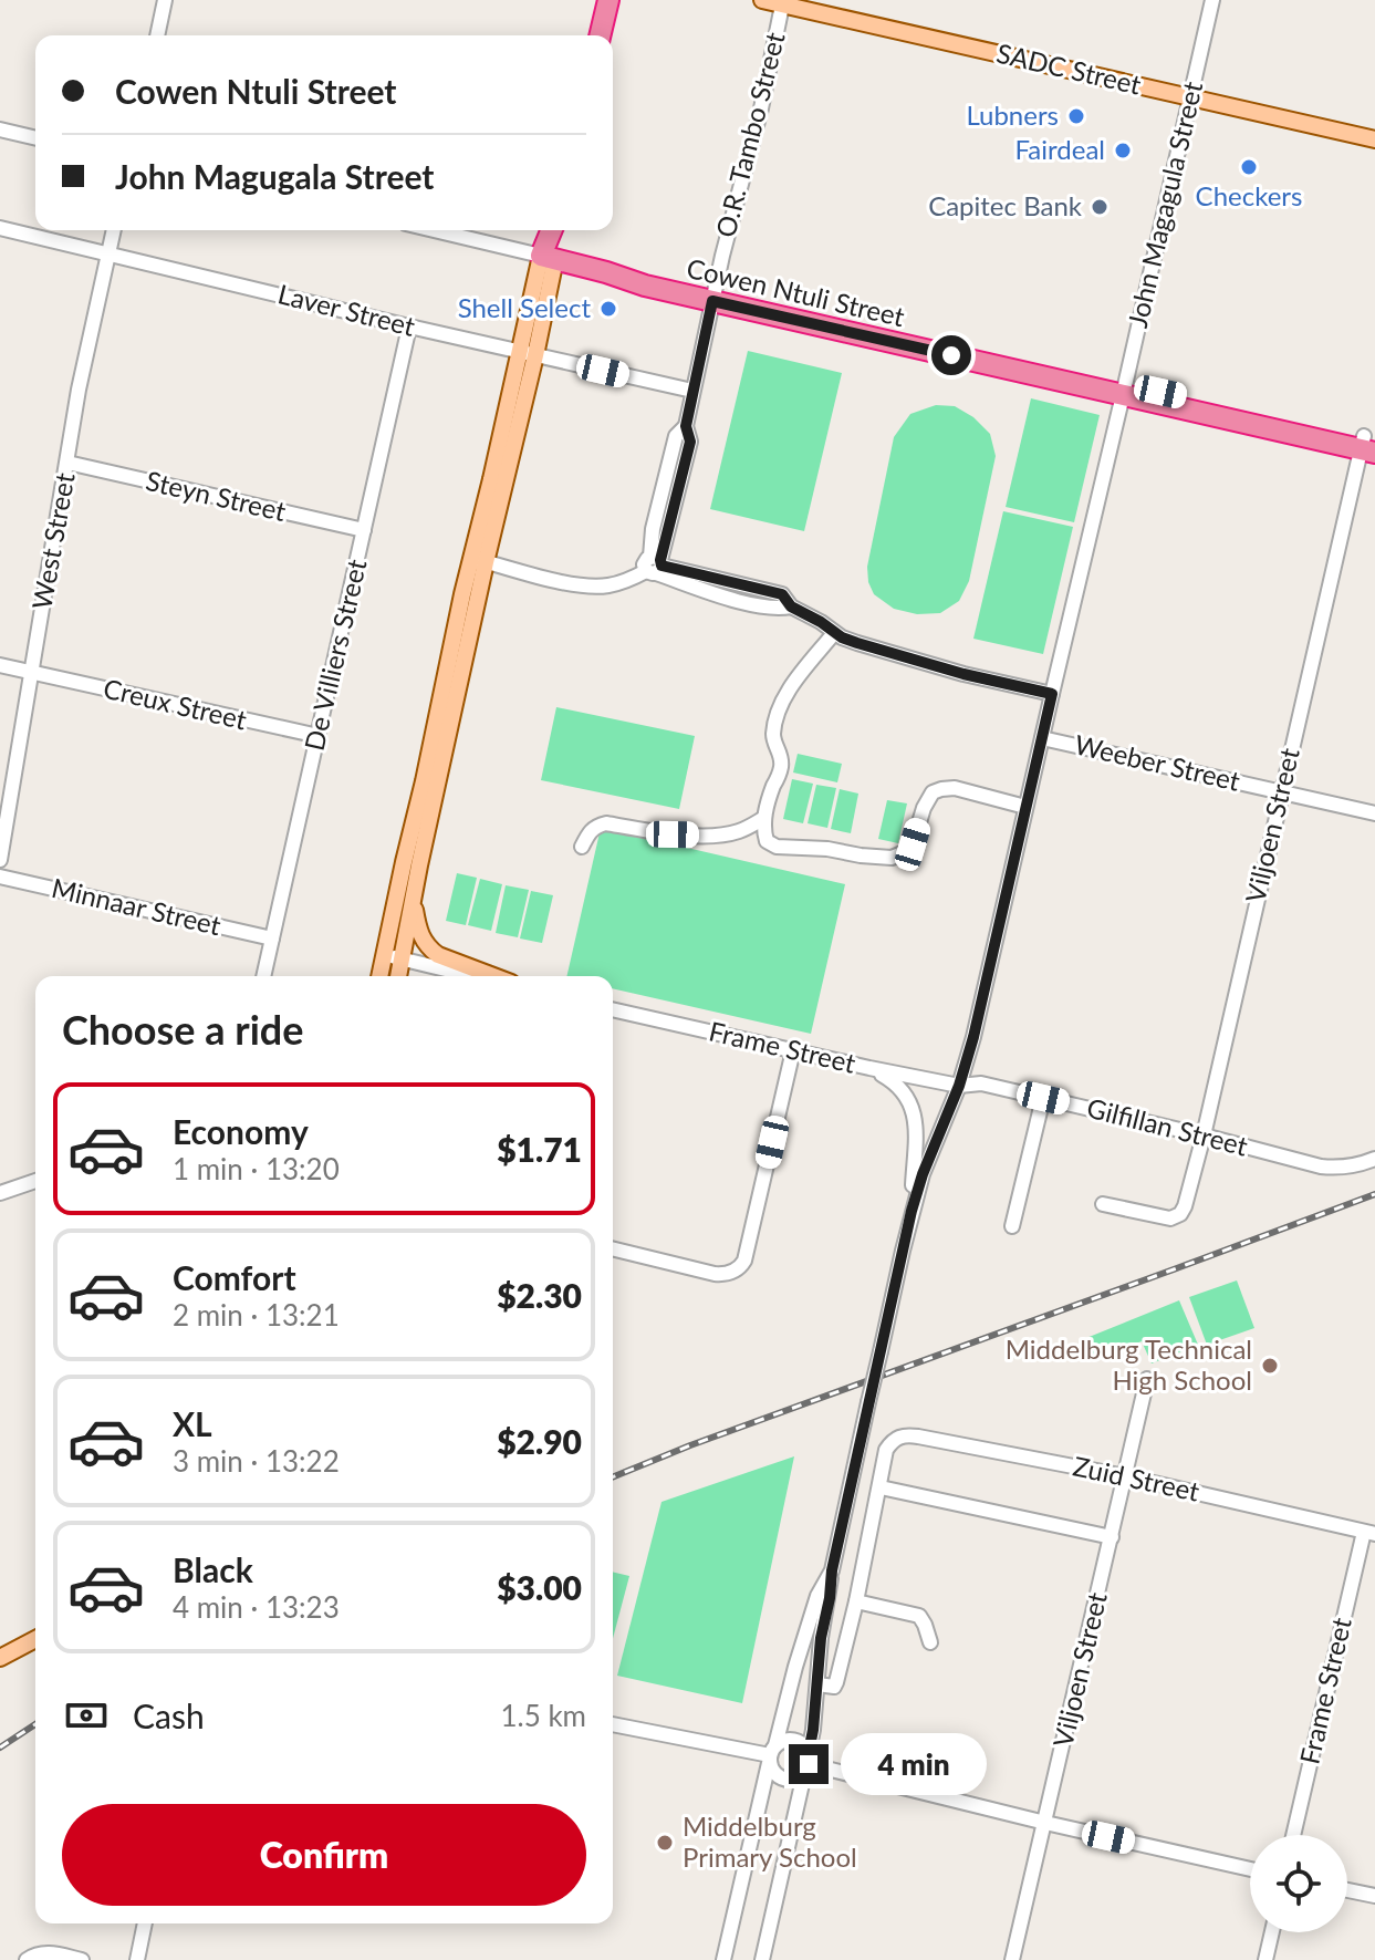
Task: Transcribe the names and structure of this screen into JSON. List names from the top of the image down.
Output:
{
  "streets": {
    "highway": ["Cowen Ntuli Street"],
    "main road": ["SADC Street"],
    "street": [
      "O.R. Tambo Street",
      "John Magagula Street",
      "Laver Street",
      "Steyn Street",
      "West Street",
      "De Villiers Street",
      "Creux Street",
      "Weeber Street",
      "Viljoen Street",
      "Minnaar Street",
      "Frame Street",
      "Gilfillan Street",
      "Zuid Street"
    ]
  },
  "crossings": [
    ["SADC Street", "O.R. Tambo Street"],
    ["SADC Street", "John Magagula Street"],
    ["O.R. Tambo Street", "Cowen Ntuli Street"],
    ["O.R. Tambo Street", "Laver Street"],
    ["John Magagula Street", "Cowen Ntuli Street"],
    ["John Magagula Street", "Weeber Street"],
    ["John Magagula Street", "Frame Street"],
    ["John Magagula Street", "Gilfillan Street"],
    ["Cowen Ntuli Street", "Viljoen Street"],
    ["Laver Street", "West Street"],
    ["Laver Street", "De Villiers Street"],
    ["Steyn Street", "West Street"],
    ["Steyn Street", "De Villiers Street"],
    ["West Street", "Creux Street"],
    ["De Villiers Street", "Creux Street"],
    ["De Villiers Street", "Minnaar Street"],
    ["Weeber Street", "Viljoen Street"],
    ["Viljoen Street", "Gilfillan Street"],
    ["Viljoen Street", "Zuid Street"],
    ["Frame Street", "Gilfillan Street"],
    ["Frame Street", "Zuid Street"]
  ],
  "places": [
    "Lubners",
    "Fairdeal",
    "Checkers",
    "Capitec Bank",
    "Shell Select",
    "Middelburg Technical High School",
    "Middelburg Primary School"
  ],
  "page": {
    "banner": ["Cowen Ntuli Street", "John Magugala Street"],
    "heading": "Choose a ride",
    "list": [
      {
        "name": "Economy",
        "note": "1 min · 13:20",
        "value": "$1.71"
      },
      {
        "name": "Comfort",
        "note": "2 min · 13:21",
        "value": "$2.30"
      },
      {
        "name": "XL",
        "note": "3 min · 13:22",
        "value": "$2.90"
      },
      {
        "name": "Black",
        "note": "4 min · 13:23",
        "value": "$3.00"
      }
    ],
    "pay": ["Cash", "1.5 km"],
    "bubble": "4 min",
    "buttons": "Confirm"
  }
}
